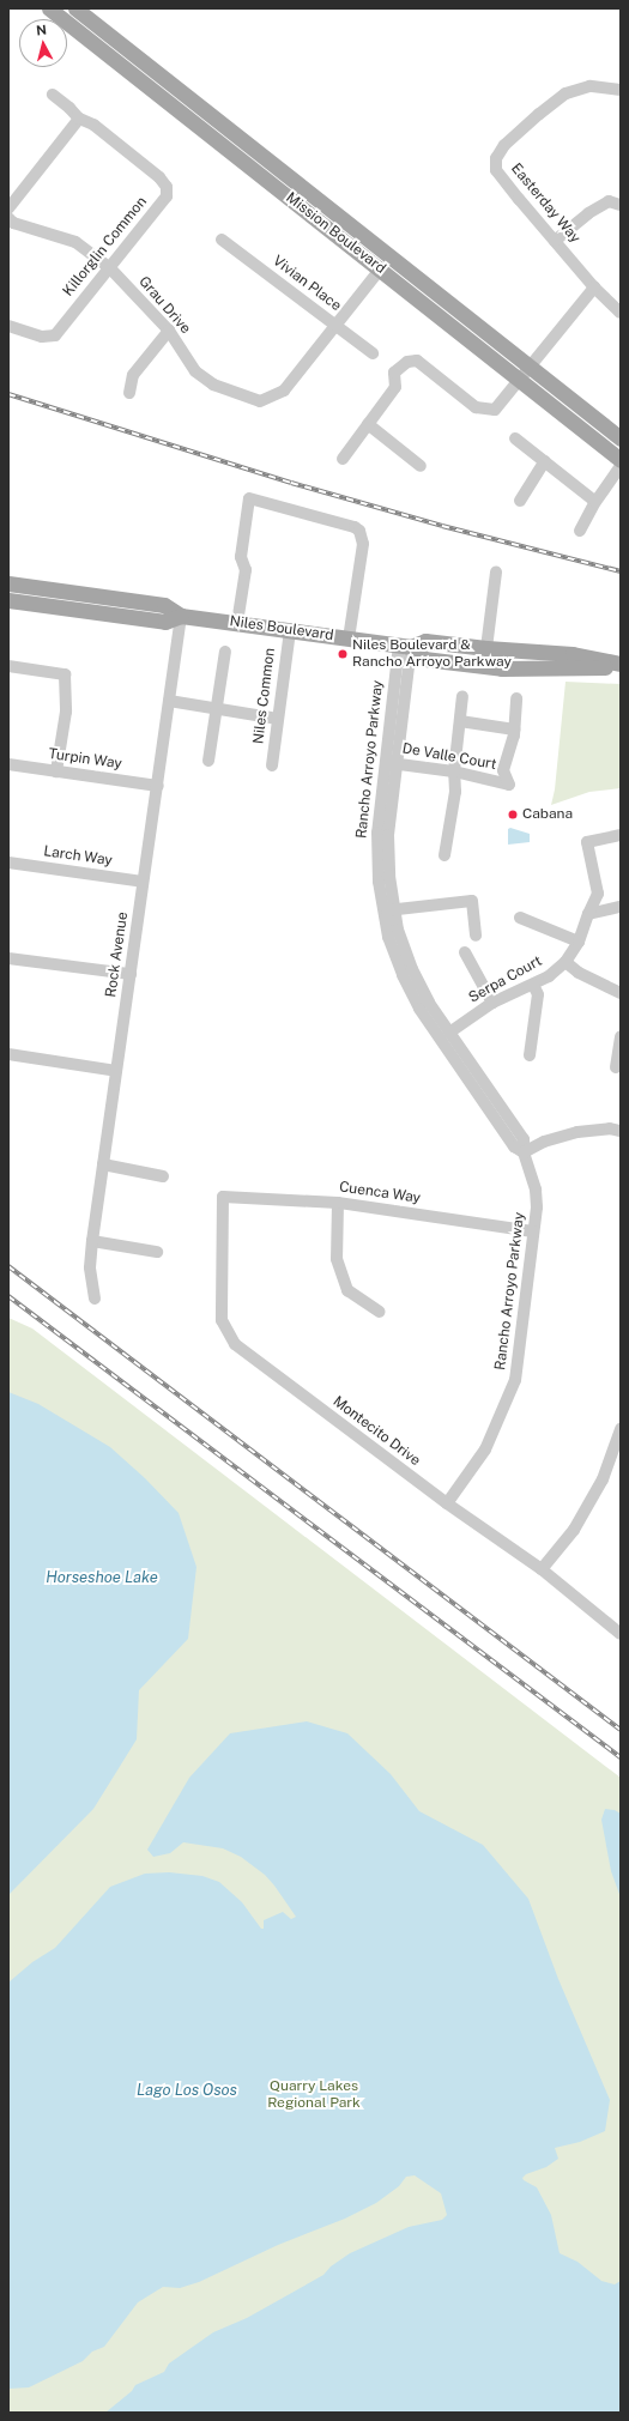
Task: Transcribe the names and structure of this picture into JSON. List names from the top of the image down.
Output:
{
  "streets": {
    "main road": ["Mission Boulevard", "Niles Boulevard"],
    "street": [
      "Easterday Way",
      "Killorglin Common",
      "Vivian Place",
      "Grau Drive",
      "Niles Common",
      "De Valle Court",
      "Turpin Way",
      "Rancho Arroyo Parkway",
      "Larch Way",
      "Rock Avenue",
      "Serpa Court",
      "Cuenca Way",
      "Montecito Drive"
    ]
  },
  "crossings": [
    ["Mission Boulevard", "Grau Drive"],
    ["Killorglin Common", "Grau Drive"],
    ["Vivian Place", "Grau Drive"],
    ["Niles Boulevard", "Niles Common"],
    ["Niles Boulevard", "Rancho Arroyo Parkway"],
    ["Niles Boulevard", "Rock Avenue"],
    ["De Valle Court", "Rancho Arroyo Parkway"],
    ["Turpin Way", "Rock Avenue"],
    ["Rancho Arroyo Parkway", "Serpa Court"],
    ["Rancho Arroyo Parkway", "Cuenca Way"],
    ["Rancho Arroyo Parkway", "Montecito Drive"],
    ["Larch Way", "Rock Avenue"],
    ["Cuenca Way", "Montecito Drive"]
  ],
  "water": ["Horseshoe Lake", "Lago Los Osos"],
  "parks": ["Quarry Lakes Regional Park"],
  "places": ["Niles Boulevard & Rancho Arroyo Parkway", "Cabana"],
  "north": "top"
}
